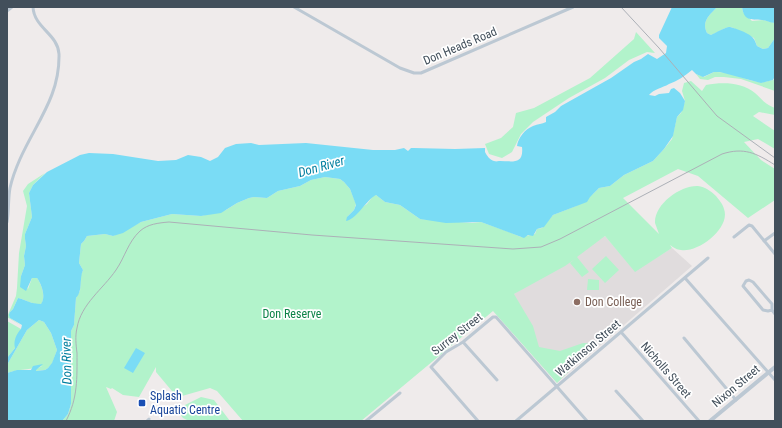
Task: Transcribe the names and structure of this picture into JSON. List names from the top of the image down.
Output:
{
  "streets": {
    "street": [
      "Don Heads Road",
      "Surrey Street",
      "Watkinson Street",
      "Nicholls Street",
      "Nixon Street"
    ]
  },
  "crossings": [
    ["Surrey Street", "Watkinson Street"],
    ["Watkinson Street", "Nicholls Street"]
  ],
  "water": ["Don River"],
  "parks": ["Don Reserve"],
  "places": {
    "other": ["Don College"],
    "transit": ["Splash Aquatic Centre"]
  }
}
